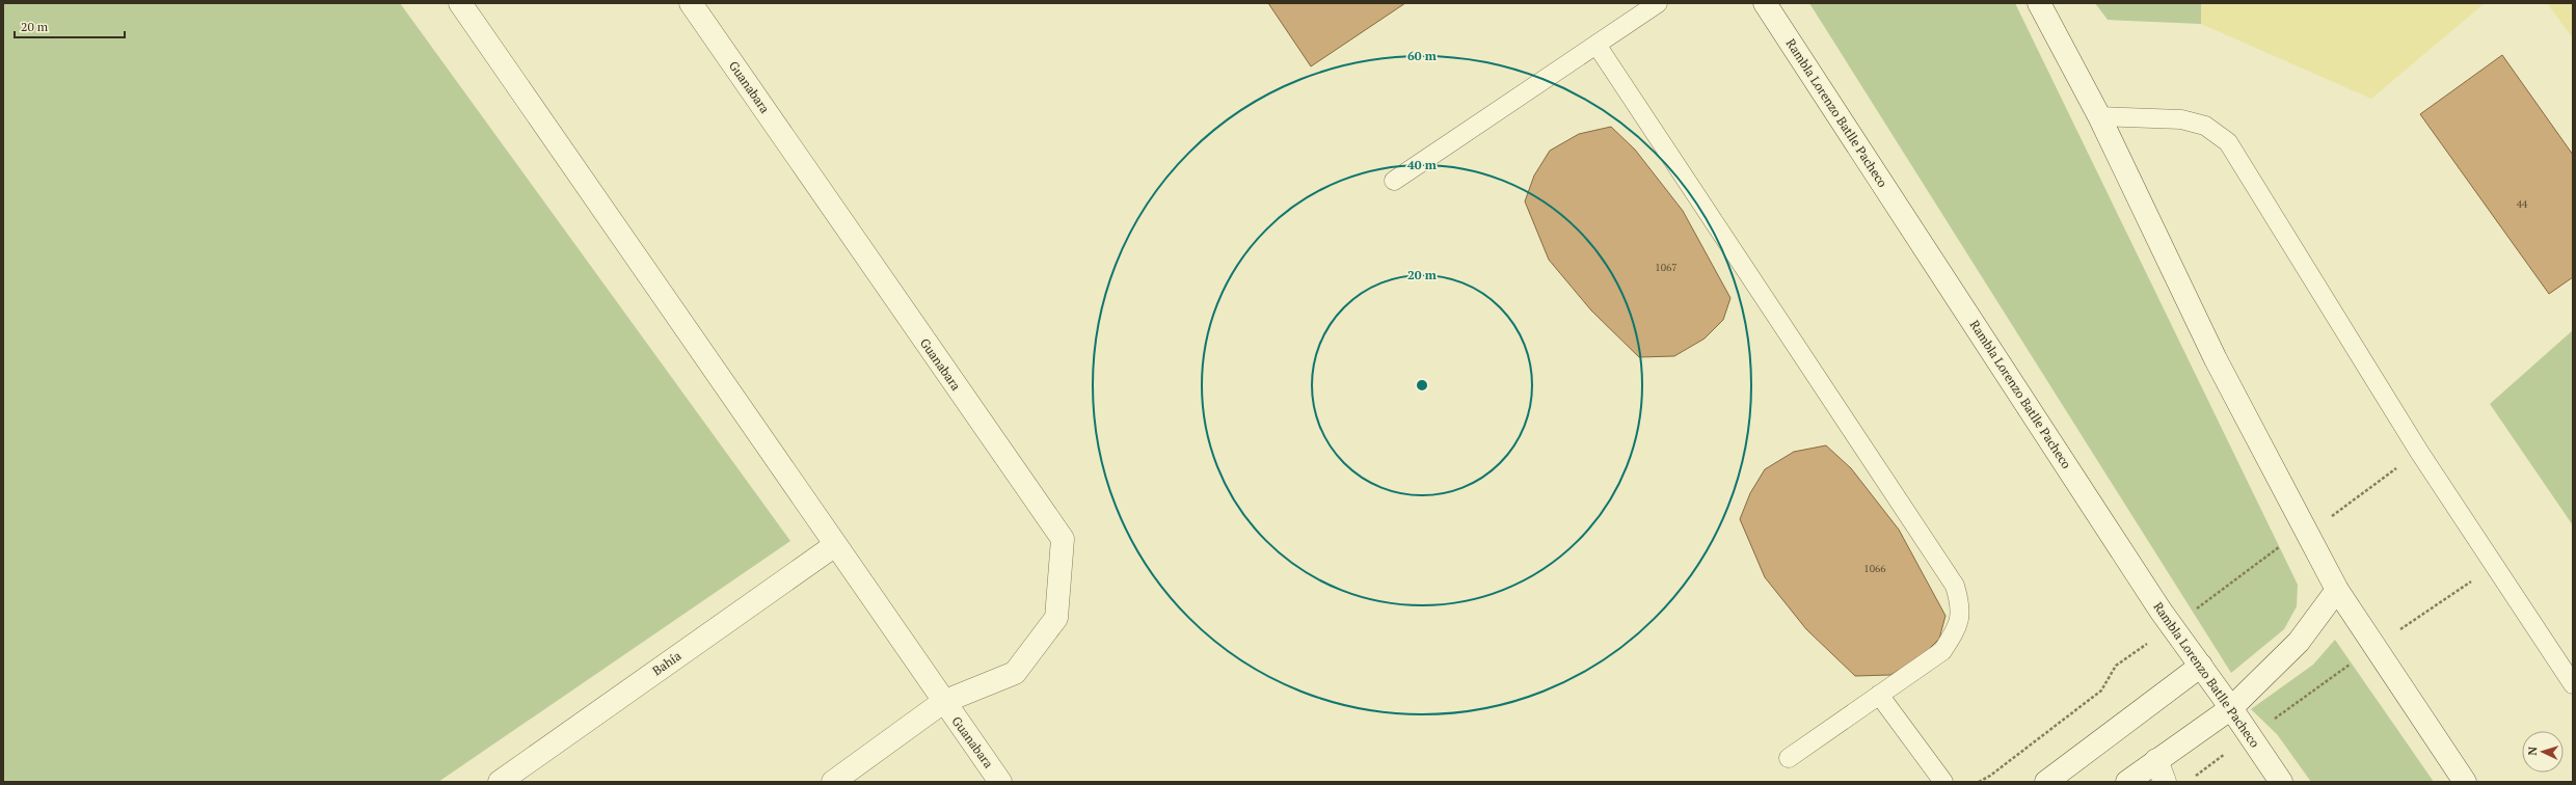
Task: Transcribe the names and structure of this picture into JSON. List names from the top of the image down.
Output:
{
  "streets": {
    "street": ["Guanabara", "Rambla Lorenzo Batlle Pacheco", "Bahía"]
  },
  "crossings": [
    ["Guanabara", "Bahía"]
  ],
  "house_numbers": ["44", "1067", "1066"],
  "scale_bar": "20 m",
  "north": "left",
  "rings": ["60 m", "40 m", "20 m"]
}
